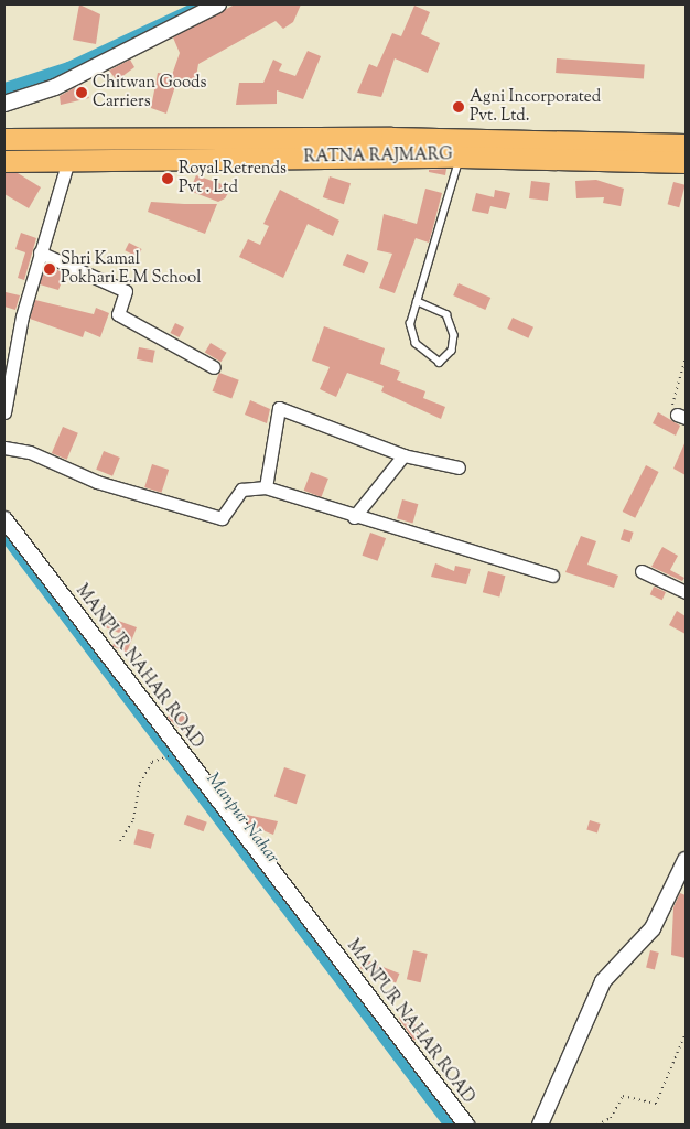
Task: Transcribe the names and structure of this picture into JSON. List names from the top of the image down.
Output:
{
  "streets": {
    "highway": ["RATNA RAJMARG"],
    "street": ["MANPUR NAHAR ROAD"]
  },
  "water": ["Manpur Nahar"],
  "places": [
    "Chitwan Goods Carriers",
    "Agni Incorporated Pvt. Ltd.",
    "Royal Retrends Pvt . Ltd",
    "Shri Kamal Pokhari E.M School"
  ]
}
